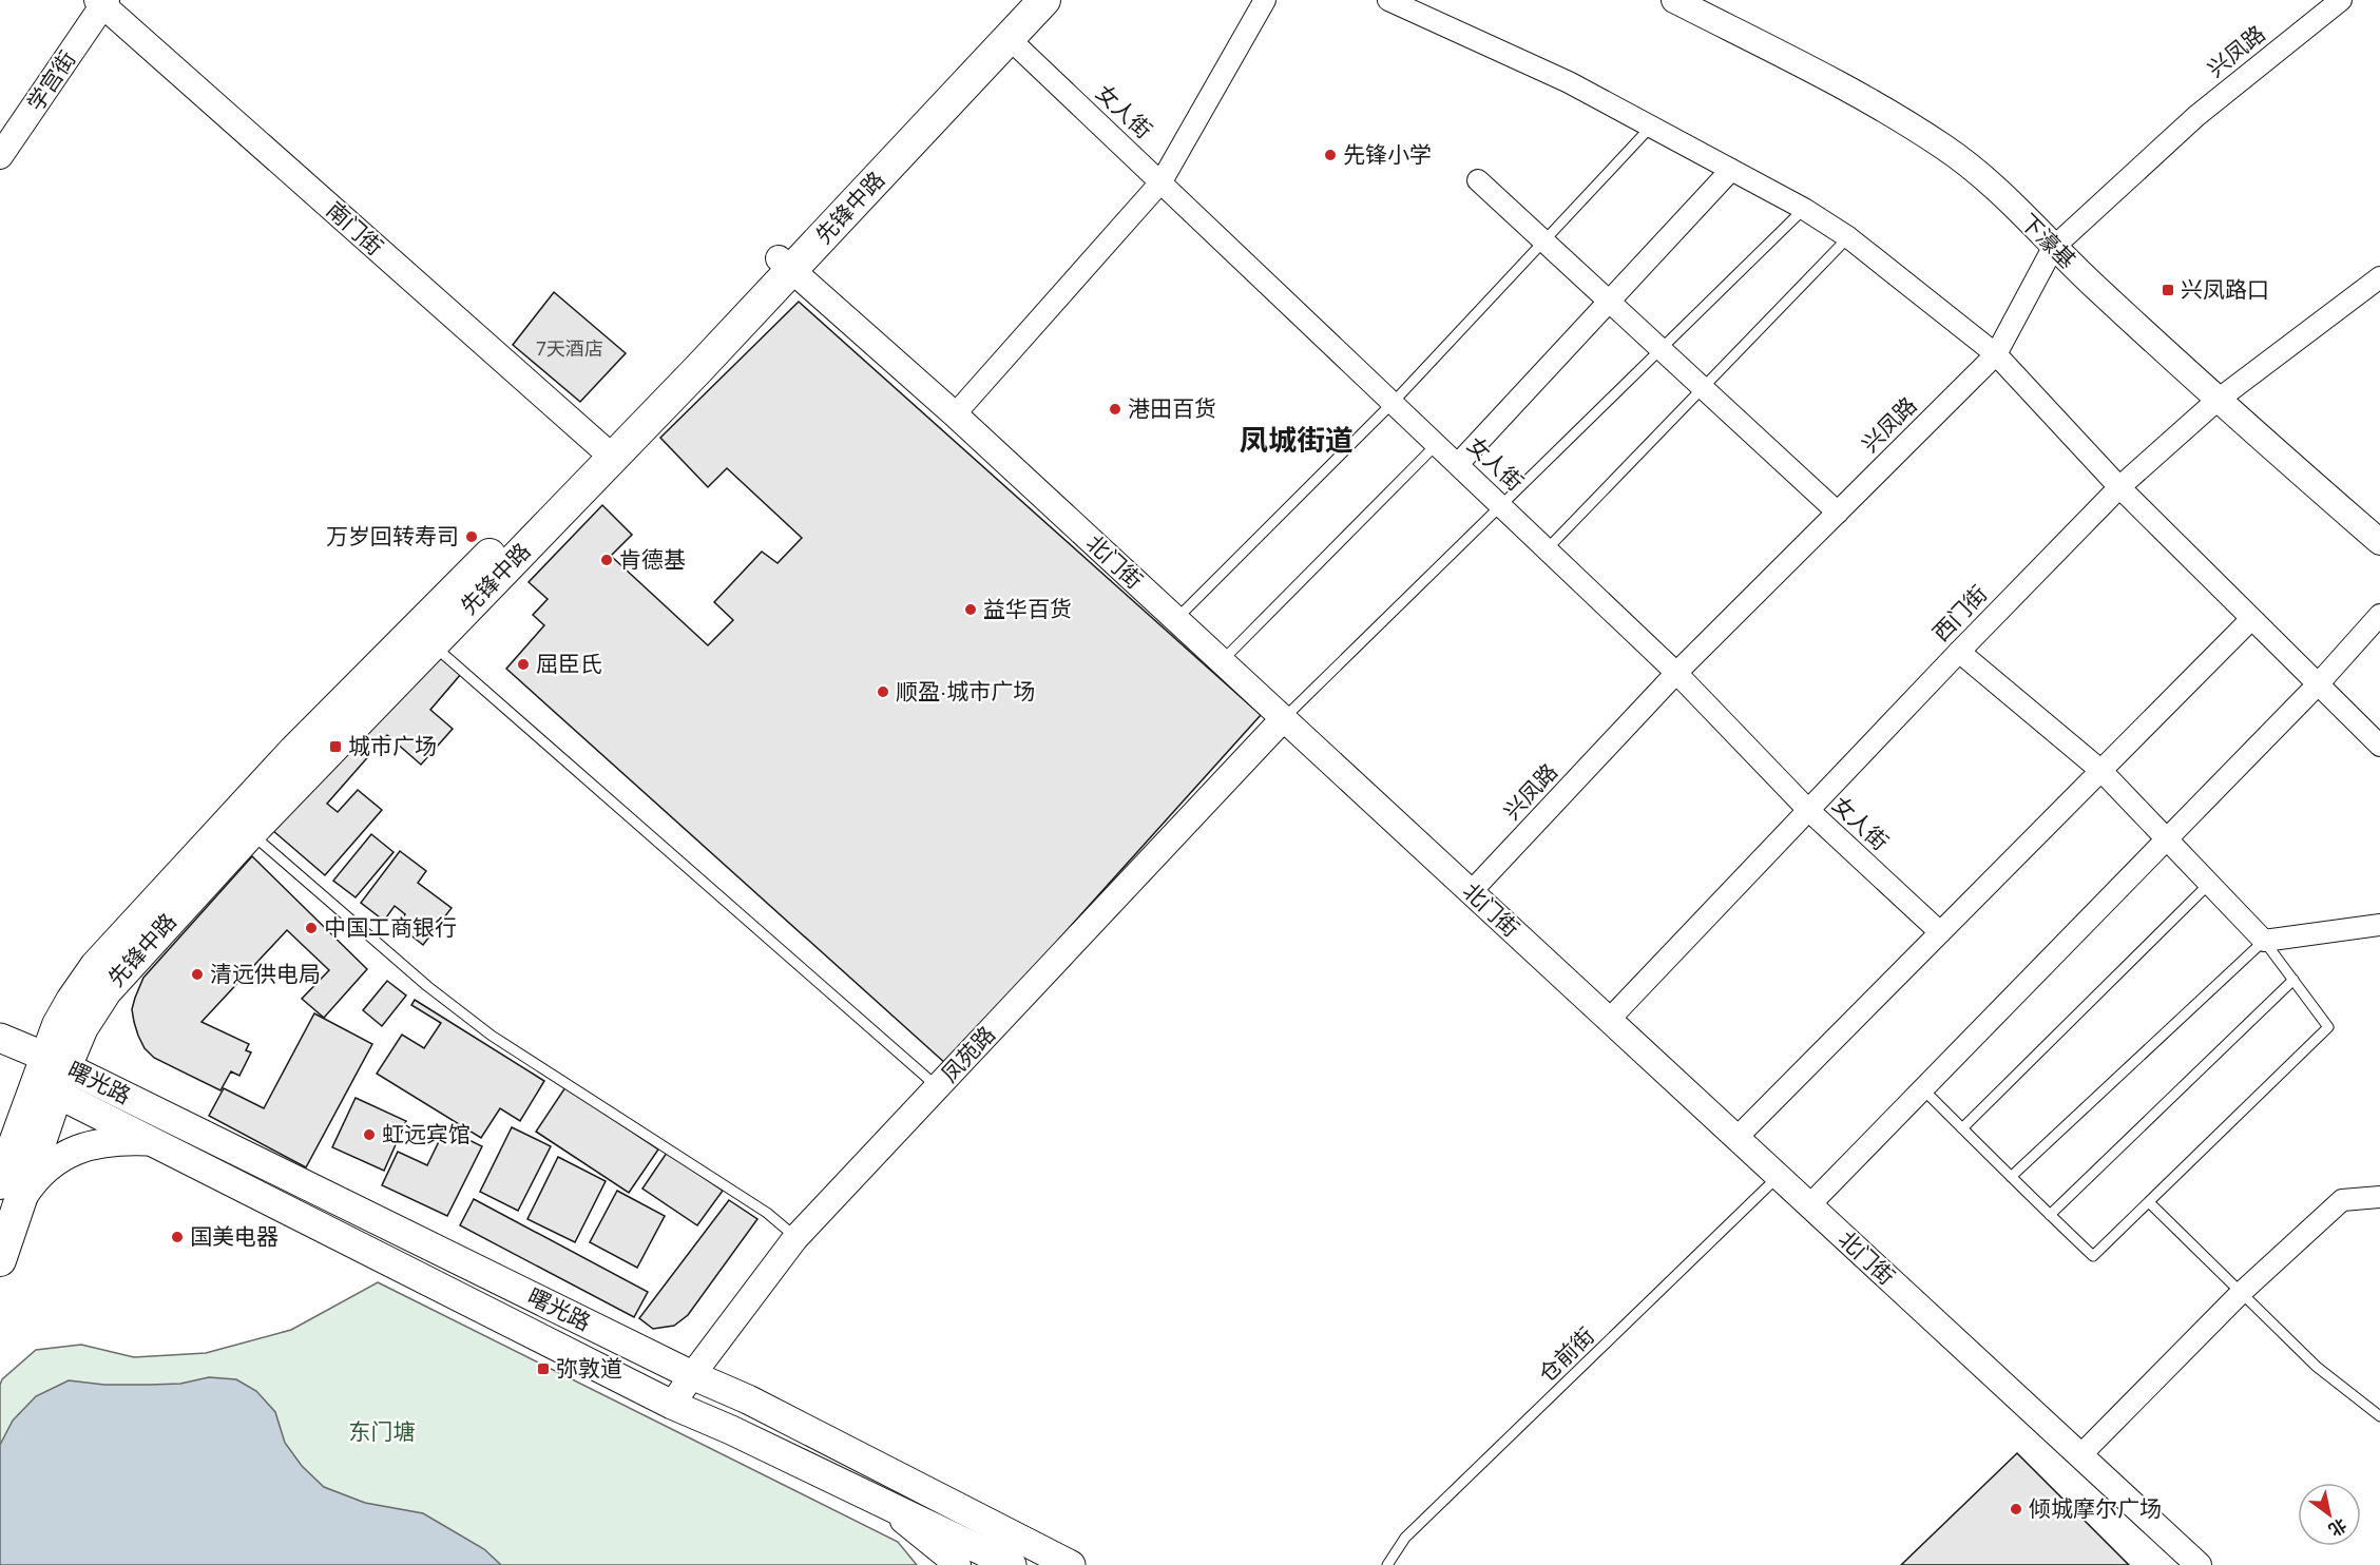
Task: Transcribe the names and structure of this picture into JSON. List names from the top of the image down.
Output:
{
  "streets": {
    "main road": ["先锋中路", "曙光路"],
    "street": [
      "兴凤路",
      "学宫街",
      "女人街",
      "南门街",
      "下濠基",
      "北门街",
      "西门街",
      "凤苑路"
    ],
    "lane": ["仓前街"]
  },
  "crossings": [
    ["兴凤路", "女人街"],
    ["兴凤路", "下濠基"],
    ["兴凤路", "北门街"],
    ["学宫街", "南门街"],
    ["女人街", "先锋中路"],
    ["女人街", "西门街"],
    ["先锋中路", "南门街"],
    ["先锋中路", "北门街"],
    ["先锋中路", "曙光路"],
    ["下濠基", "西门街"],
    ["北门街", "西门街"],
    ["北门街", "凤苑路"],
    ["北门街", "仓前街"],
    ["凤苑路", "曙光路"]
  ],
  "districts": ["凤城街道"],
  "parks": ["东门塘"],
  "places": {
    "other": [
      "先锋小学",
      "港田百货",
      "万岁回转寿司",
      "肯德基",
      "益华百货",
      "屈臣氏",
      "顺盈·城市广场",
      "中国工商银行",
      "清远供电局",
      "虹远宾馆",
      "国美电器",
      "倾城摩尔广场"
    ],
    "transit": ["兴凤路口", "城市广场", "弥敦道"]
  },
  "house_numbers": ["7天酒店"],
  "north": "bottom right"
}
